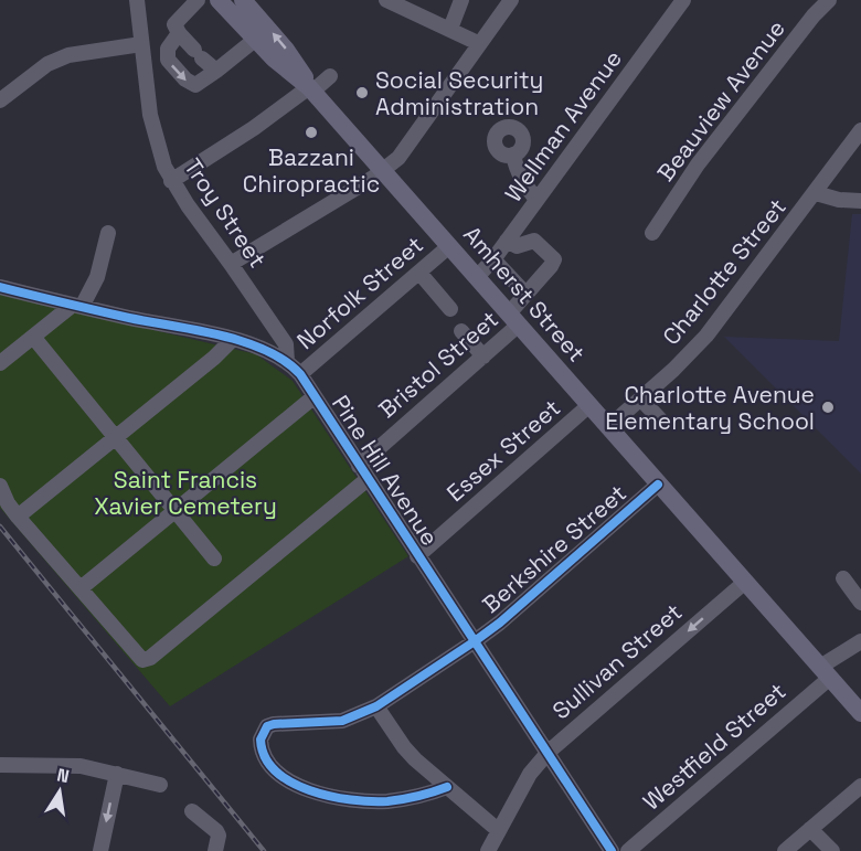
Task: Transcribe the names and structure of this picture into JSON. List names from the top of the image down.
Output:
{
  "streets": {
    "main road": ["Amherst Street"],
    "street": [
      "Beauview Avenue",
      "Wellman Avenue",
      "Troy Street",
      "Charlotte Street",
      "Norfolk Street",
      "Bristol Street",
      "Essex Street",
      "Pine Hill Avenue",
      "Berkshire Street",
      "Sullivan Street",
      "Westfield Street"
    ]
  },
  "crossings": [
    ["Wellman Avenue", "Amherst Street"],
    ["Wellman Avenue", "Bristol Street"],
    ["Troy Street", "Pine Hill Avenue"],
    ["Charlotte Street", "Amherst Street"],
    ["Norfolk Street", "Amherst Street"],
    ["Norfolk Street", "Pine Hill Avenue"],
    ["Amherst Street", "Bristol Street"],
    ["Amherst Street", "Essex Street"],
    ["Amherst Street", "Berkshire Street"],
    ["Amherst Street", "Sullivan Street"],
    ["Amherst Street", "Westfield Street"],
    ["Bristol Street", "Pine Hill Avenue"],
    ["Essex Street", "Pine Hill Avenue"],
    ["Pine Hill Avenue", "Berkshire Street"],
    ["Pine Hill Avenue", "Sullivan Street"]
  ],
  "one_way": ["Sullivan Street"],
  "parks": ["Saint Francis Xavier Cemetery"],
  "places": ["Social Security Administration", "Bazzani Chiropractic", "Charlotte Avenue Elementary School"],
  "north": "top"
}
